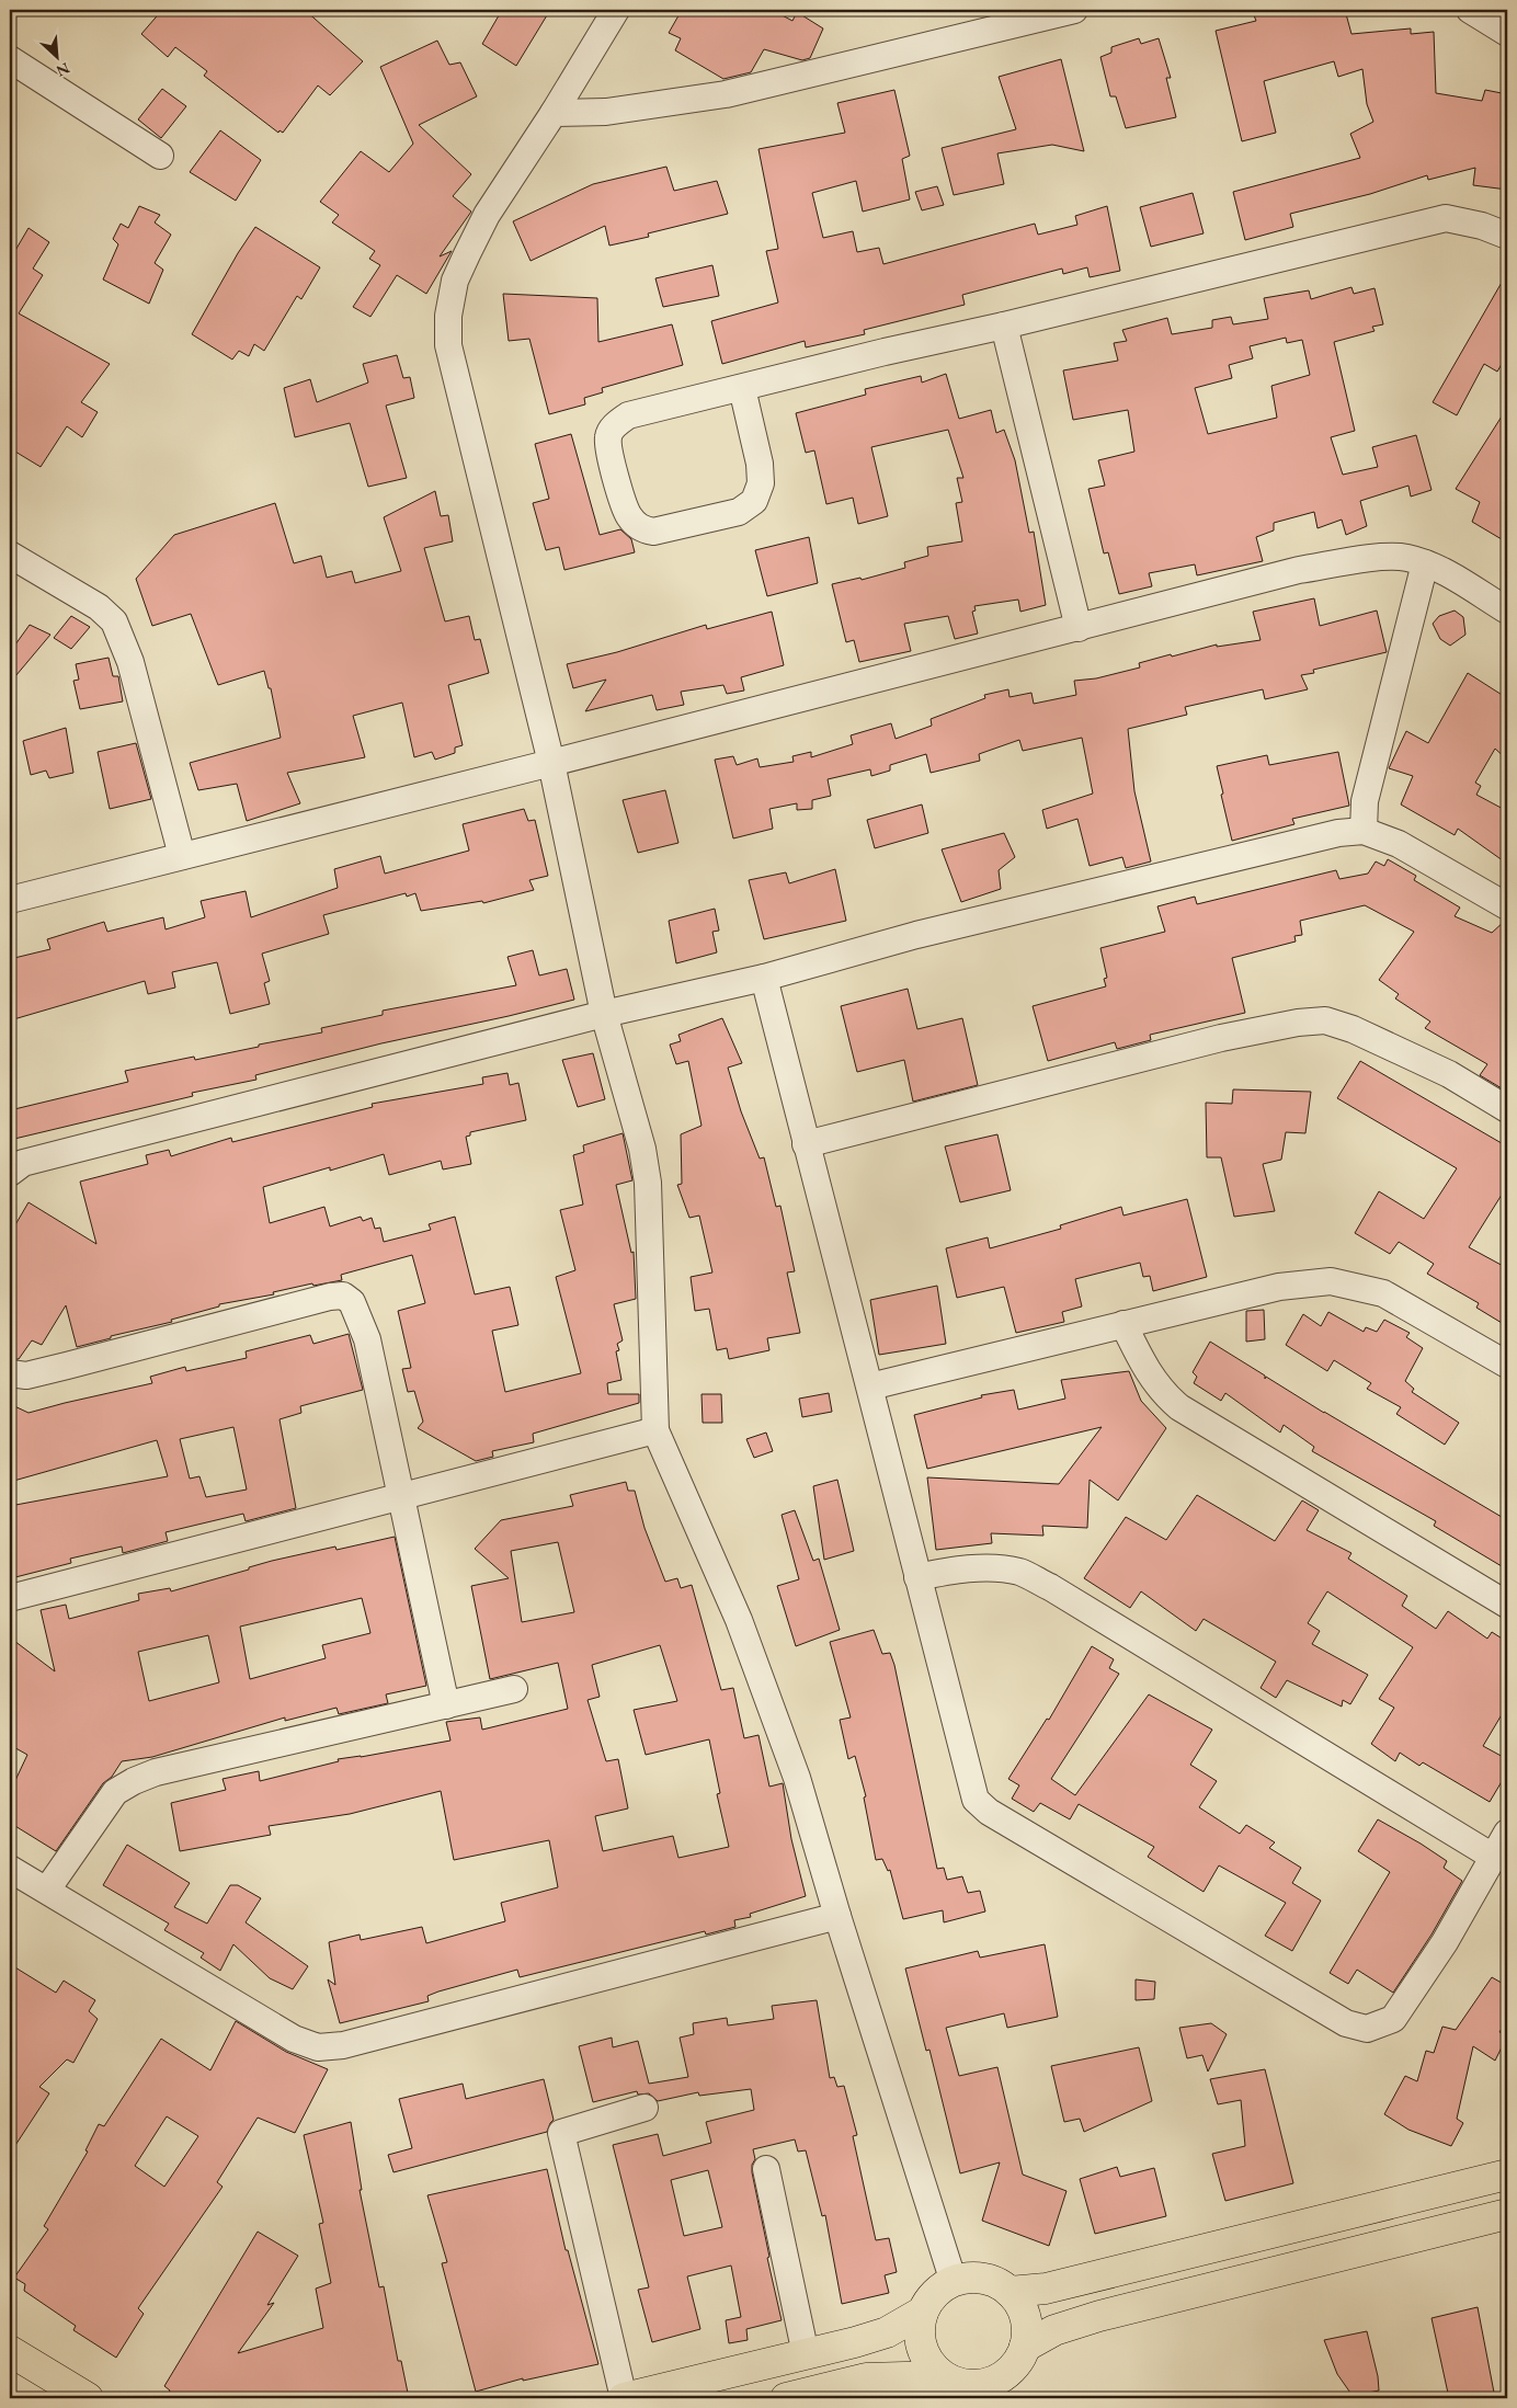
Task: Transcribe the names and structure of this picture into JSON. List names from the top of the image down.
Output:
{
  "north": "bottom right"
}
